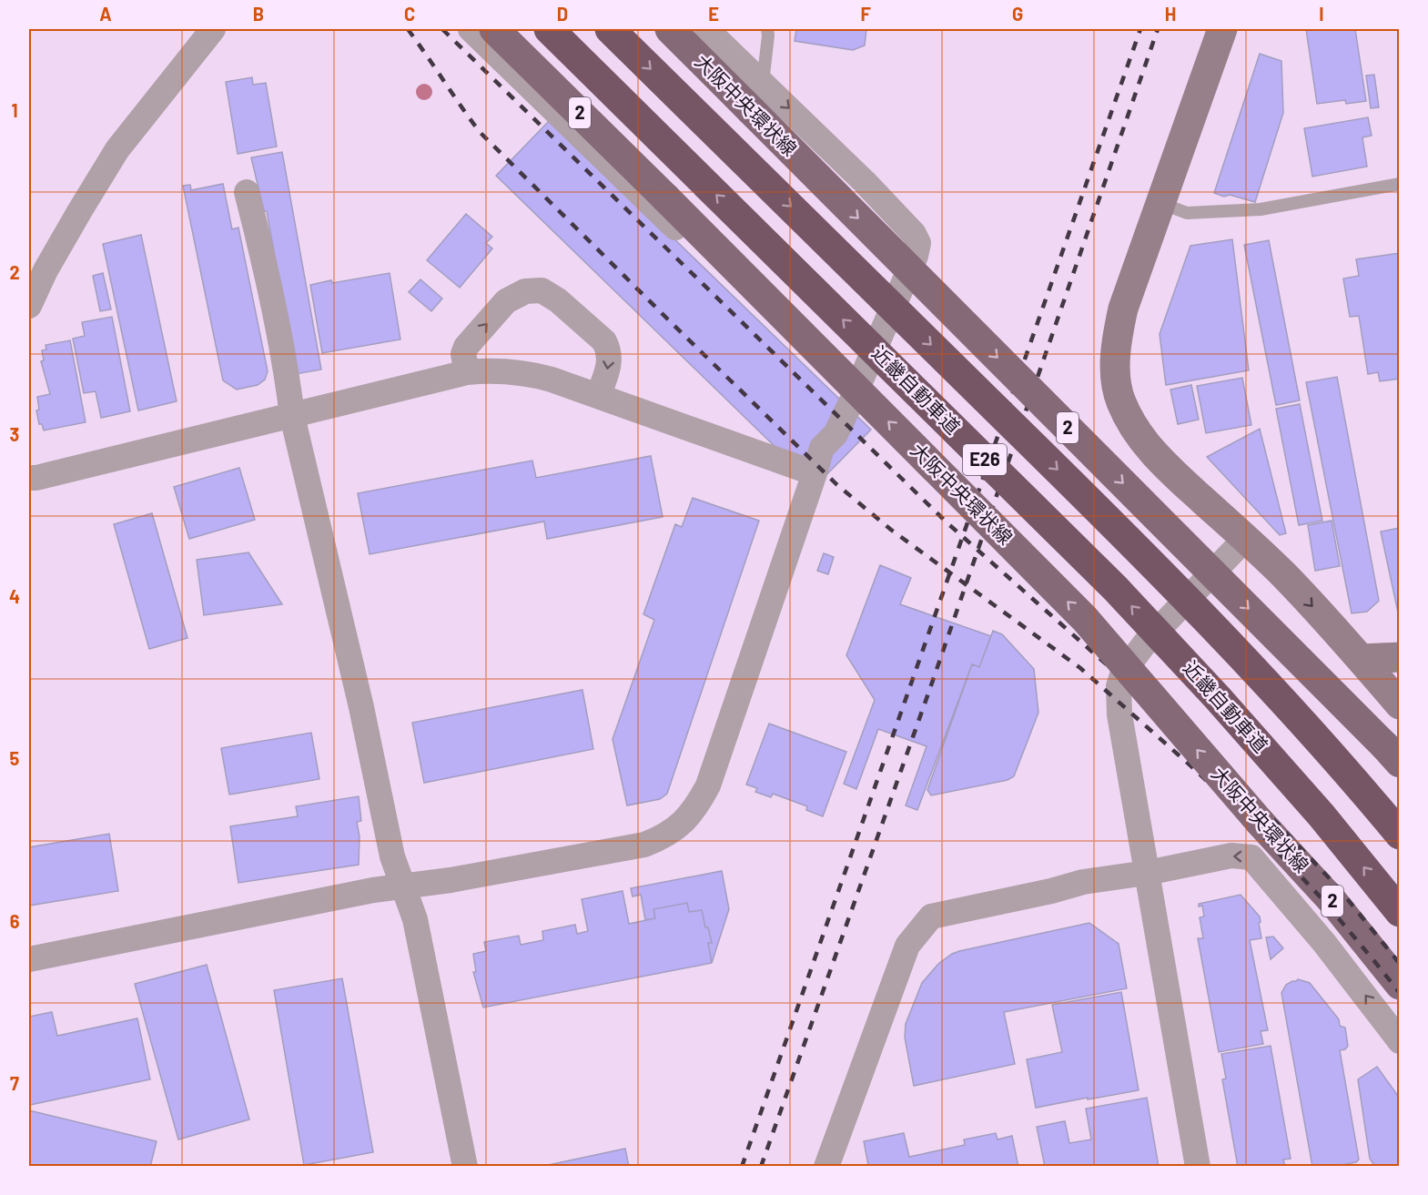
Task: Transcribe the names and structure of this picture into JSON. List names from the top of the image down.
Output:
{
  "streets": {
    "highway": ["近畿自動車道", "E26"],
    "main road": ["大阪中央環状線", "2"]
  },
  "grid": {
    "columns": [
      "A",
      "B",
      "C",
      "D",
      "E",
      "F",
      "G",
      "H",
      "I"
    ],
    "rows": [
      "1",
      "2",
      "3",
      "4",
      "5",
      "6",
      "7"
    ]
  }
}
